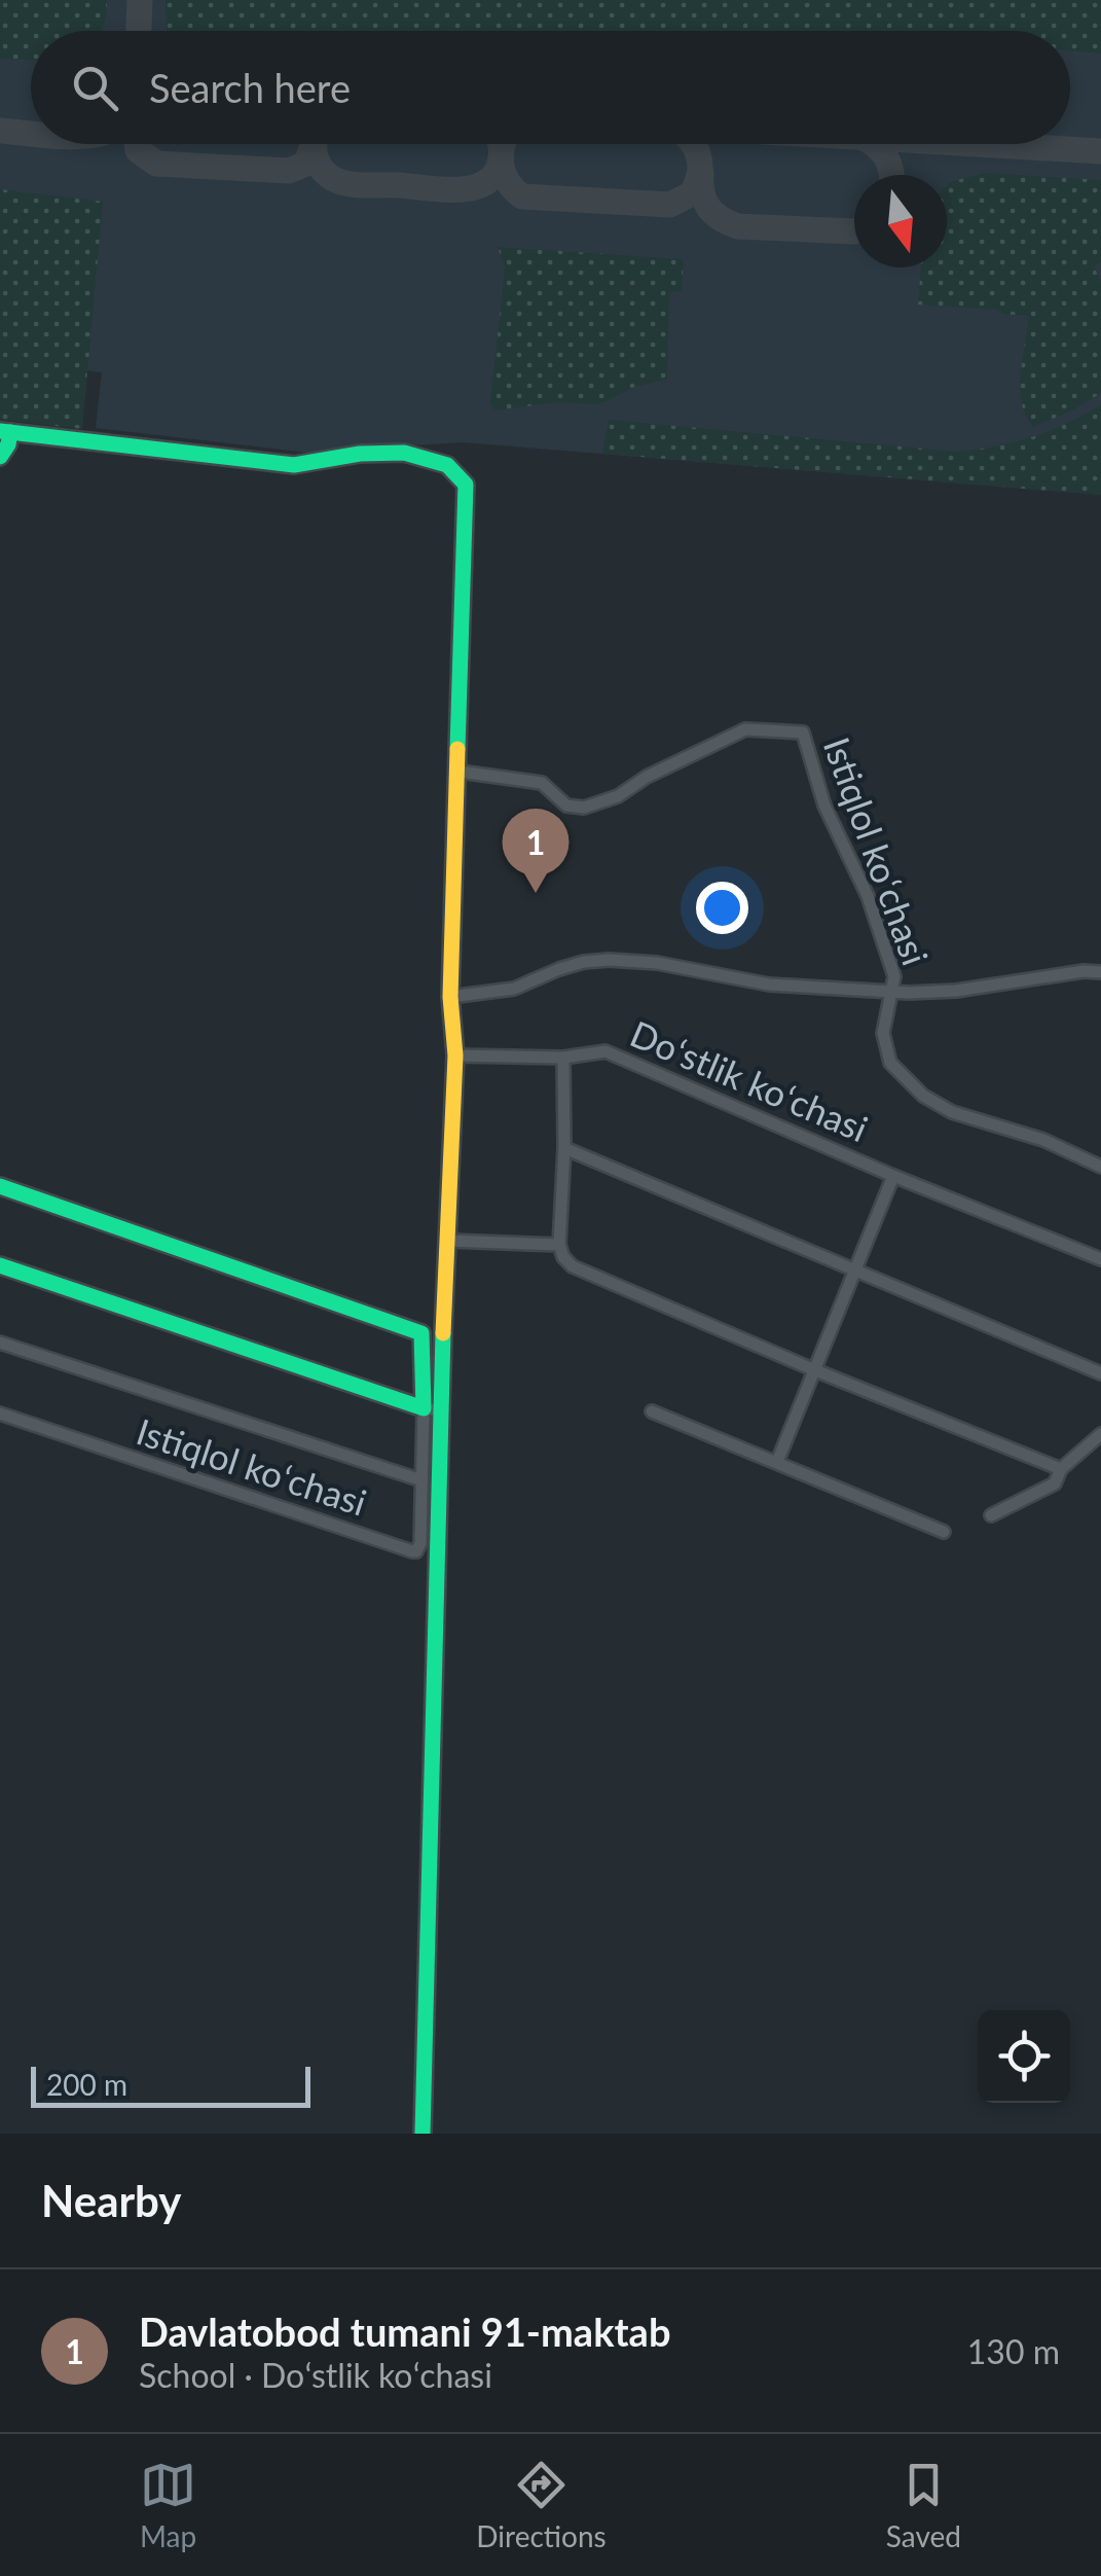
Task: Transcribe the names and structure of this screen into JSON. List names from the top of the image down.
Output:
{
  "streets": {
    "street": ["Istiqlol koʻchasi", "Doʻstlik koʻchasi"]
  },
  "crossings": [
    ["Istiqlol koʻchasi", "Doʻstlik koʻchasi"]
  ],
  "scale_bar": "200 m",
  "north": "bottom",
  "page": {
    "search": "Search here",
    "pins": "1",
    "scale": "200 m",
    "heading": "Nearby",
    "list": [
      {
        "mark": "1",
        "name": "Davlatobod tumani 91-maktab",
        "note": "School · Doʻstlik koʻchasi",
        "value": "130 m"
      }
    ],
    "nav": ["Map", "Directions", "Saved"]
  }
}
